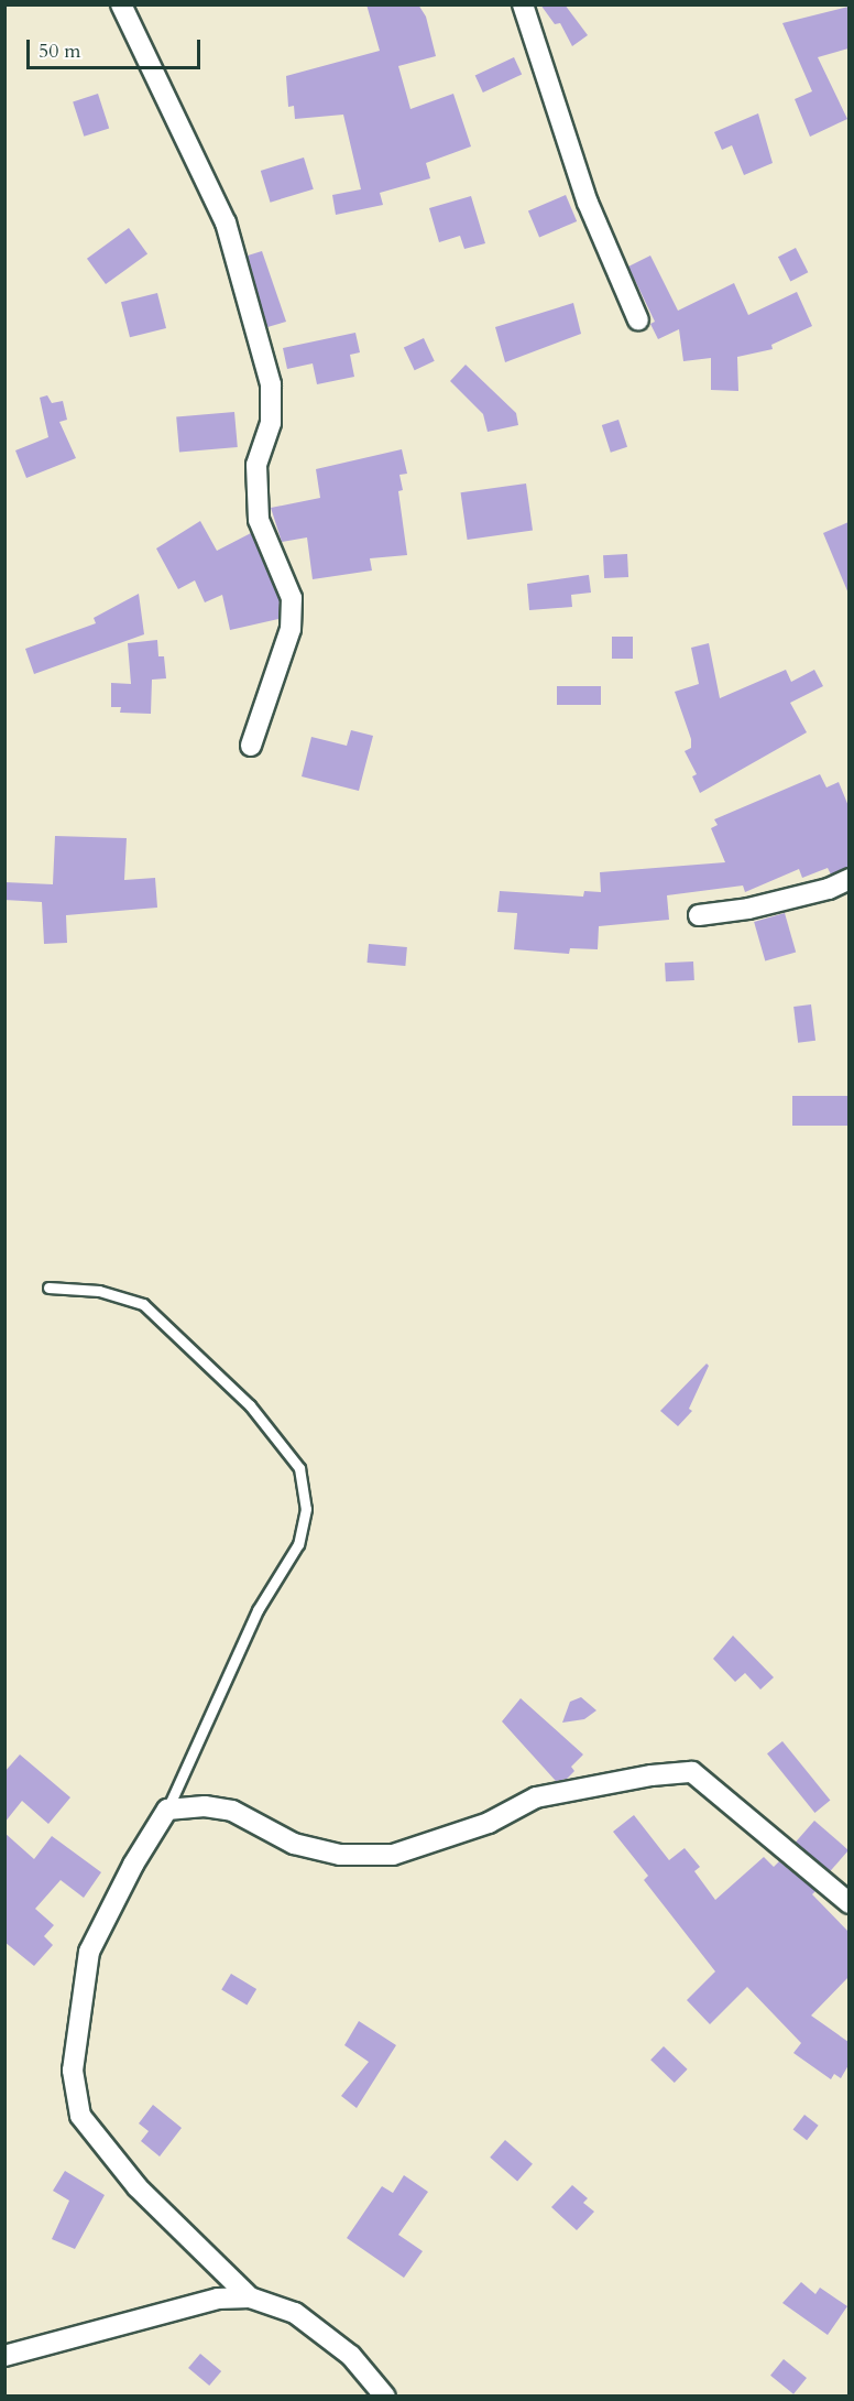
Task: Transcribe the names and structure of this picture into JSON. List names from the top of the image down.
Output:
{
  "scale_bar": "50 m"
}
